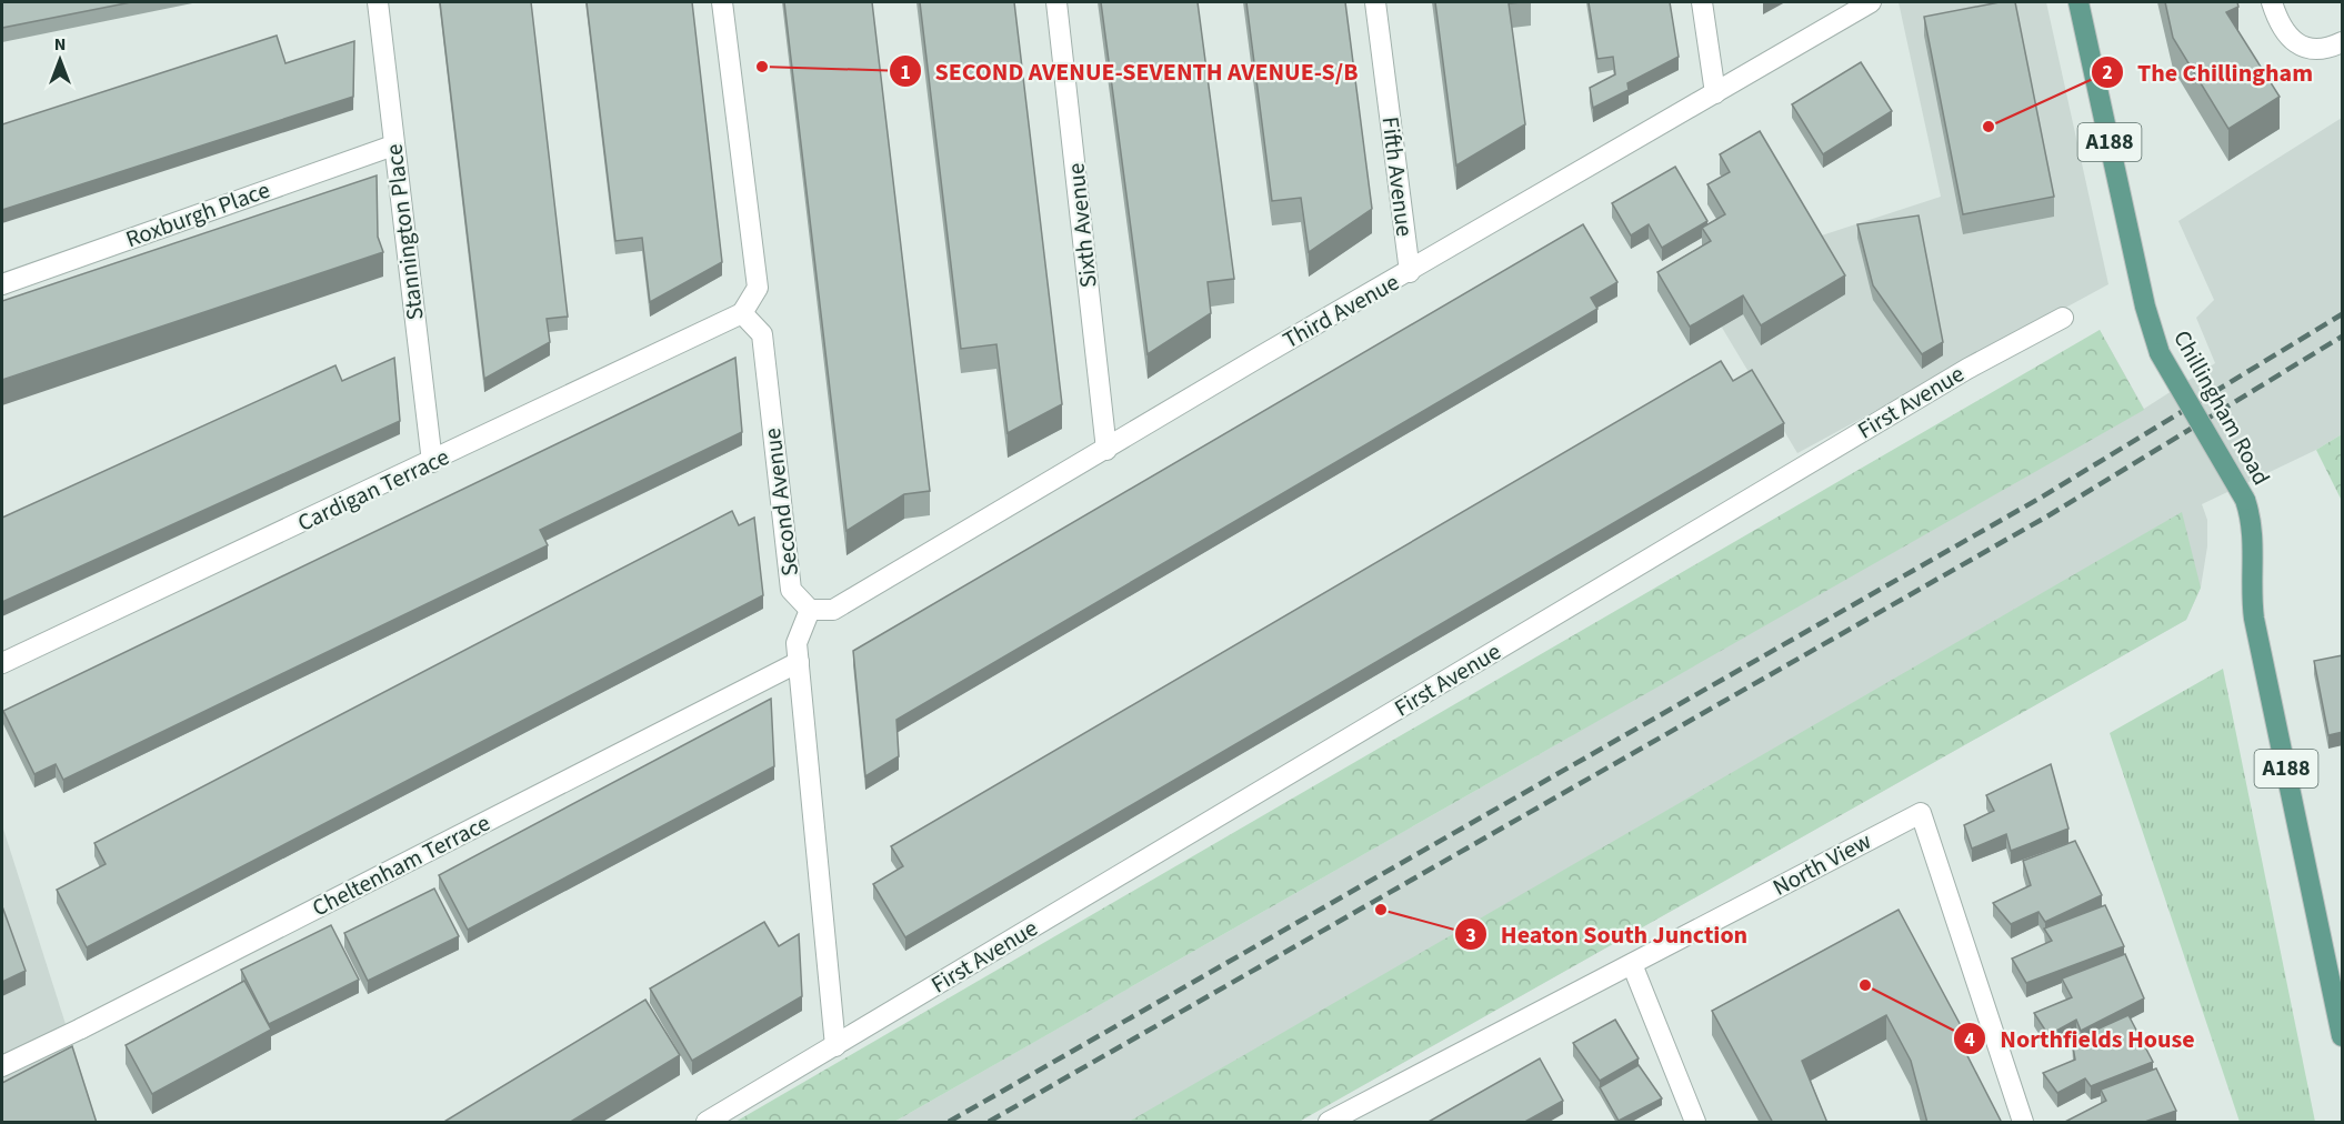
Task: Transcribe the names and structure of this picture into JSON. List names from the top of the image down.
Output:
{
  "streets": {
    "main road": ["A188", "Chillingham Road"],
    "street": [
      "Fifth Avenue",
      "Roxburgh Place",
      "Sixth Avenue",
      "Stannington Place",
      "Third Avenue",
      "First Avenue",
      "Cardigan Terrace",
      "Second Avenue",
      "North View",
      "Cheltenham Terrace"
    ]
  },
  "crossings": [
    ["Fifth Avenue", "Third Avenue"],
    ["Roxburgh Place", "Stannington Place"],
    ["Sixth Avenue", "Third Avenue"],
    ["Stannington Place", "Cardigan Terrace"],
    ["Third Avenue", "Second Avenue"],
    ["Cardigan Terrace", "Second Avenue"]
  ],
  "places": [
    "SECOND AVENUE-SEVENTH AVENUE-S/B",
    "The Chillingham",
    "Heaton South Junction",
    "Northfields House"
  ],
  "north": "top"
}
